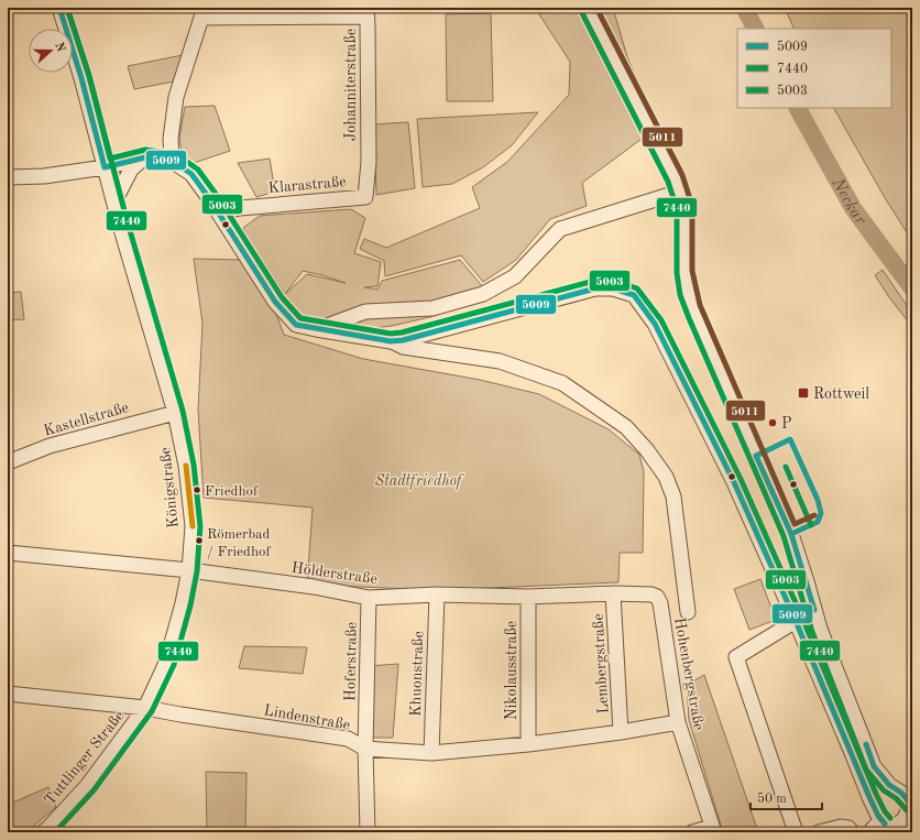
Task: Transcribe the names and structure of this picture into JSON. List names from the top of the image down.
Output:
{
  "streets": {
    "street": [
      "Johanniterstraße",
      "Klarastraße",
      "Kastellstraße",
      "Königstraße",
      "Hölderstraße",
      "Hoferstraße",
      "Lembergstraße",
      "Nikolausstraße",
      "Khuonstraße",
      "Hohenbergstraße",
      "Lindenstraße",
      "Tuttlinger Straße"
    ]
  },
  "crossings": [
    ["Johanniterstraße", "Klarastraße"],
    ["Kastellstraße", "Königstraße"],
    ["Königstraße", "Hölderstraße"],
    ["Königstraße", "Lindenstraße"],
    ["Königstraße", "Tuttlinger Straße"],
    ["Hölderstraße", "Hoferstraße"],
    ["Hölderstraße", "Lembergstraße"],
    ["Hölderstraße", "Nikolausstraße"],
    ["Hölderstraße", "Khuonstraße"],
    ["Hölderstraße", "Hohenbergstraße"],
    ["Hoferstraße", "Lindenstraße"],
    ["Lembergstraße", "Lindenstraße"],
    ["Nikolausstraße", "Lindenstraße"],
    ["Khuonstraße", "Lindenstraße"],
    ["Hohenbergstraße", "Lindenstraße"],
    ["Lindenstraße", "Tuttlinger Straße"]
  ],
  "water": ["Neckar"],
  "parks": ["Stadtfriedhof"],
  "places": {
    "transit": ["Rottweil"],
    "other": ["P", "Friedhof", "Römerbad / Friedhof"]
  },
  "lines": [
    "transit line 5009",
    "transit line 7440",
    "transit line 5003",
    "transit line 5011"
  ],
  "legend": ["5009", "7440", "5003"],
  "scale_bar": "50 m",
  "north": "right"
}
